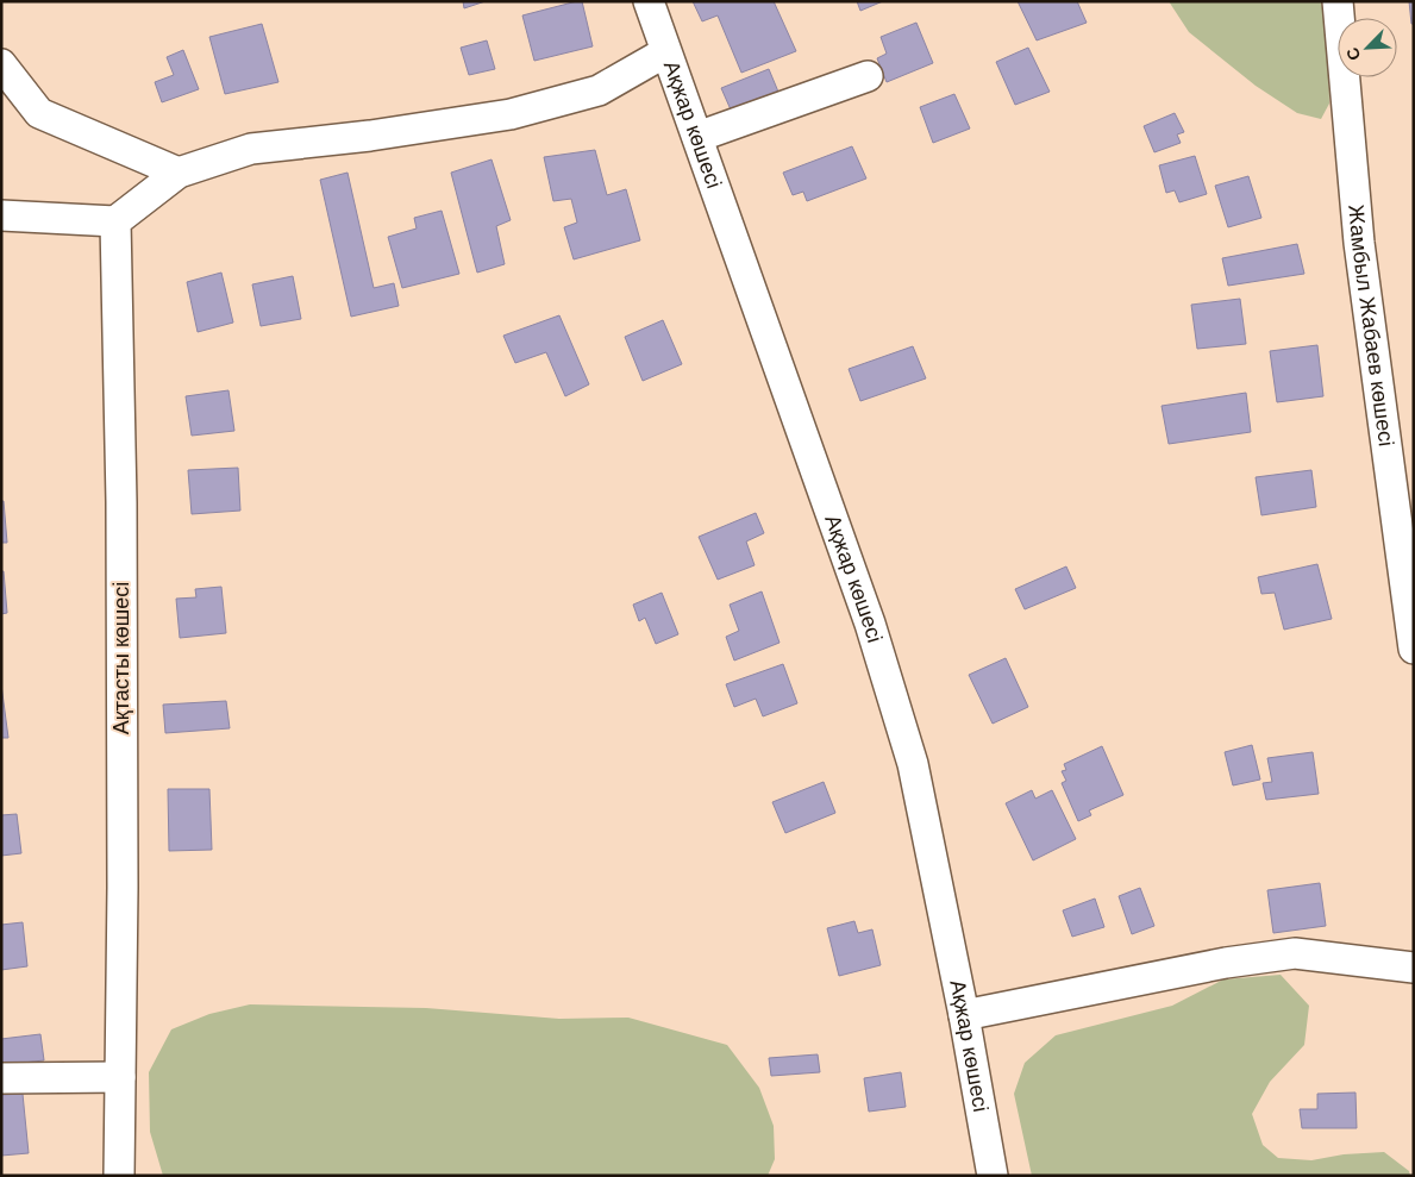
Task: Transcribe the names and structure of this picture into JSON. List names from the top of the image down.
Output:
{
  "streets": {
    "street": ["Ақжар көшесі", "Жамбыл Жабаев көшесі", "Ақтасты көшесі"]
  },
  "north": "bottom left"
}
